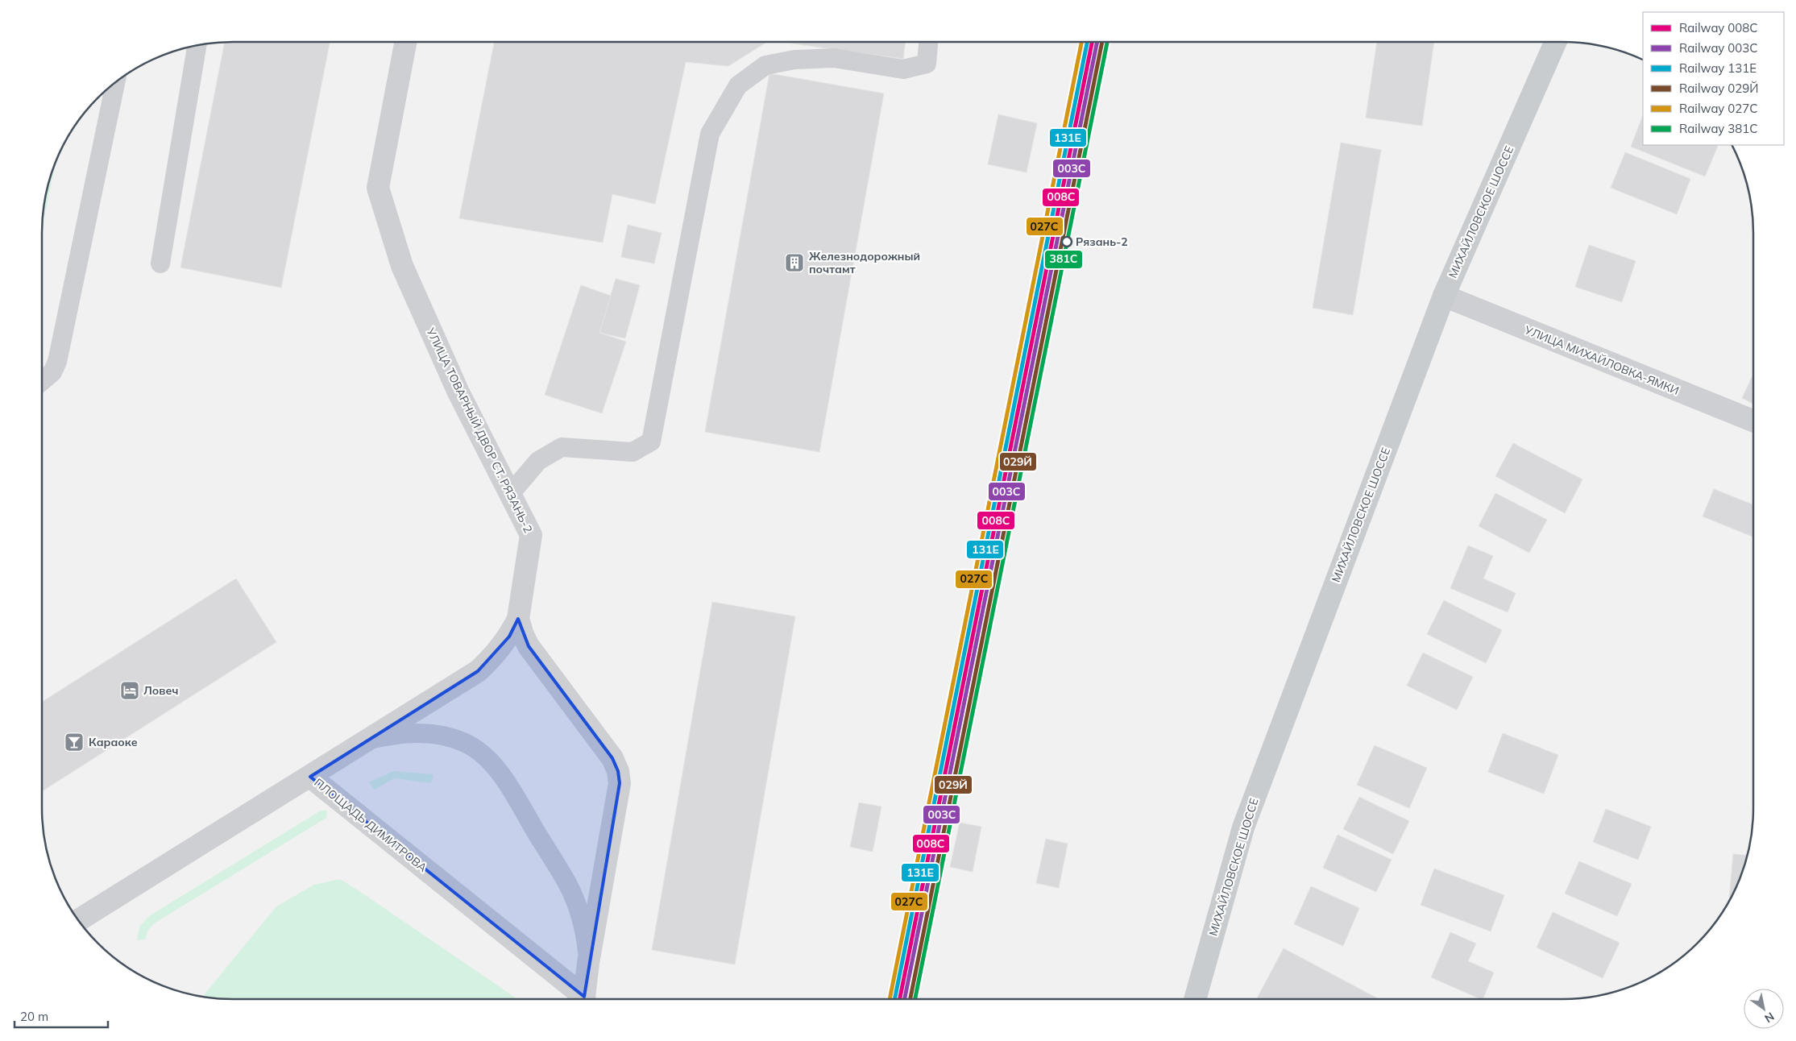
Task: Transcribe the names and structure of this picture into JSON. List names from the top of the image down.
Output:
{
  "streets": {
    "main road": ["МИХАЙЛОВСКОЕ ШОССЕ"],
    "street": ["УЛИЦА МИХАЙЛОВКА-ЯМКИ", "УЛИЦА ТОВАРНЫЙ ДВОР СТ. РЯЗАНЬ-2", "ПЛОЩАДЬ ДИМИТРОВА"]
  },
  "crossings": [
    ["МИХАЙЛОВСКОЕ ШОССЕ", "УЛИЦА МИХАЙЛОВКА-ЯМКИ"]
  ],
  "places": {
    "other": ["Рязань-2"],
    "building": ["Железнодорожный почтамт"],
    "hotel": ["Ловеч"],
    "bar": ["Караоке"]
  },
  "lines": [
    "rail line 008С",
    "rail line 003С",
    "rail line 131Е",
    "rail line 029Й",
    "rail line 027С",
    "rail line 381С"
  ],
  "legend": [
    "Railway 008С",
    "Railway 003С",
    "Railway 131Е",
    "Railway 029Й",
    "Railway 027С",
    "Railway 381С"
  ],
  "scale_bar": "20 m",
  "north": "bottom right"
}
